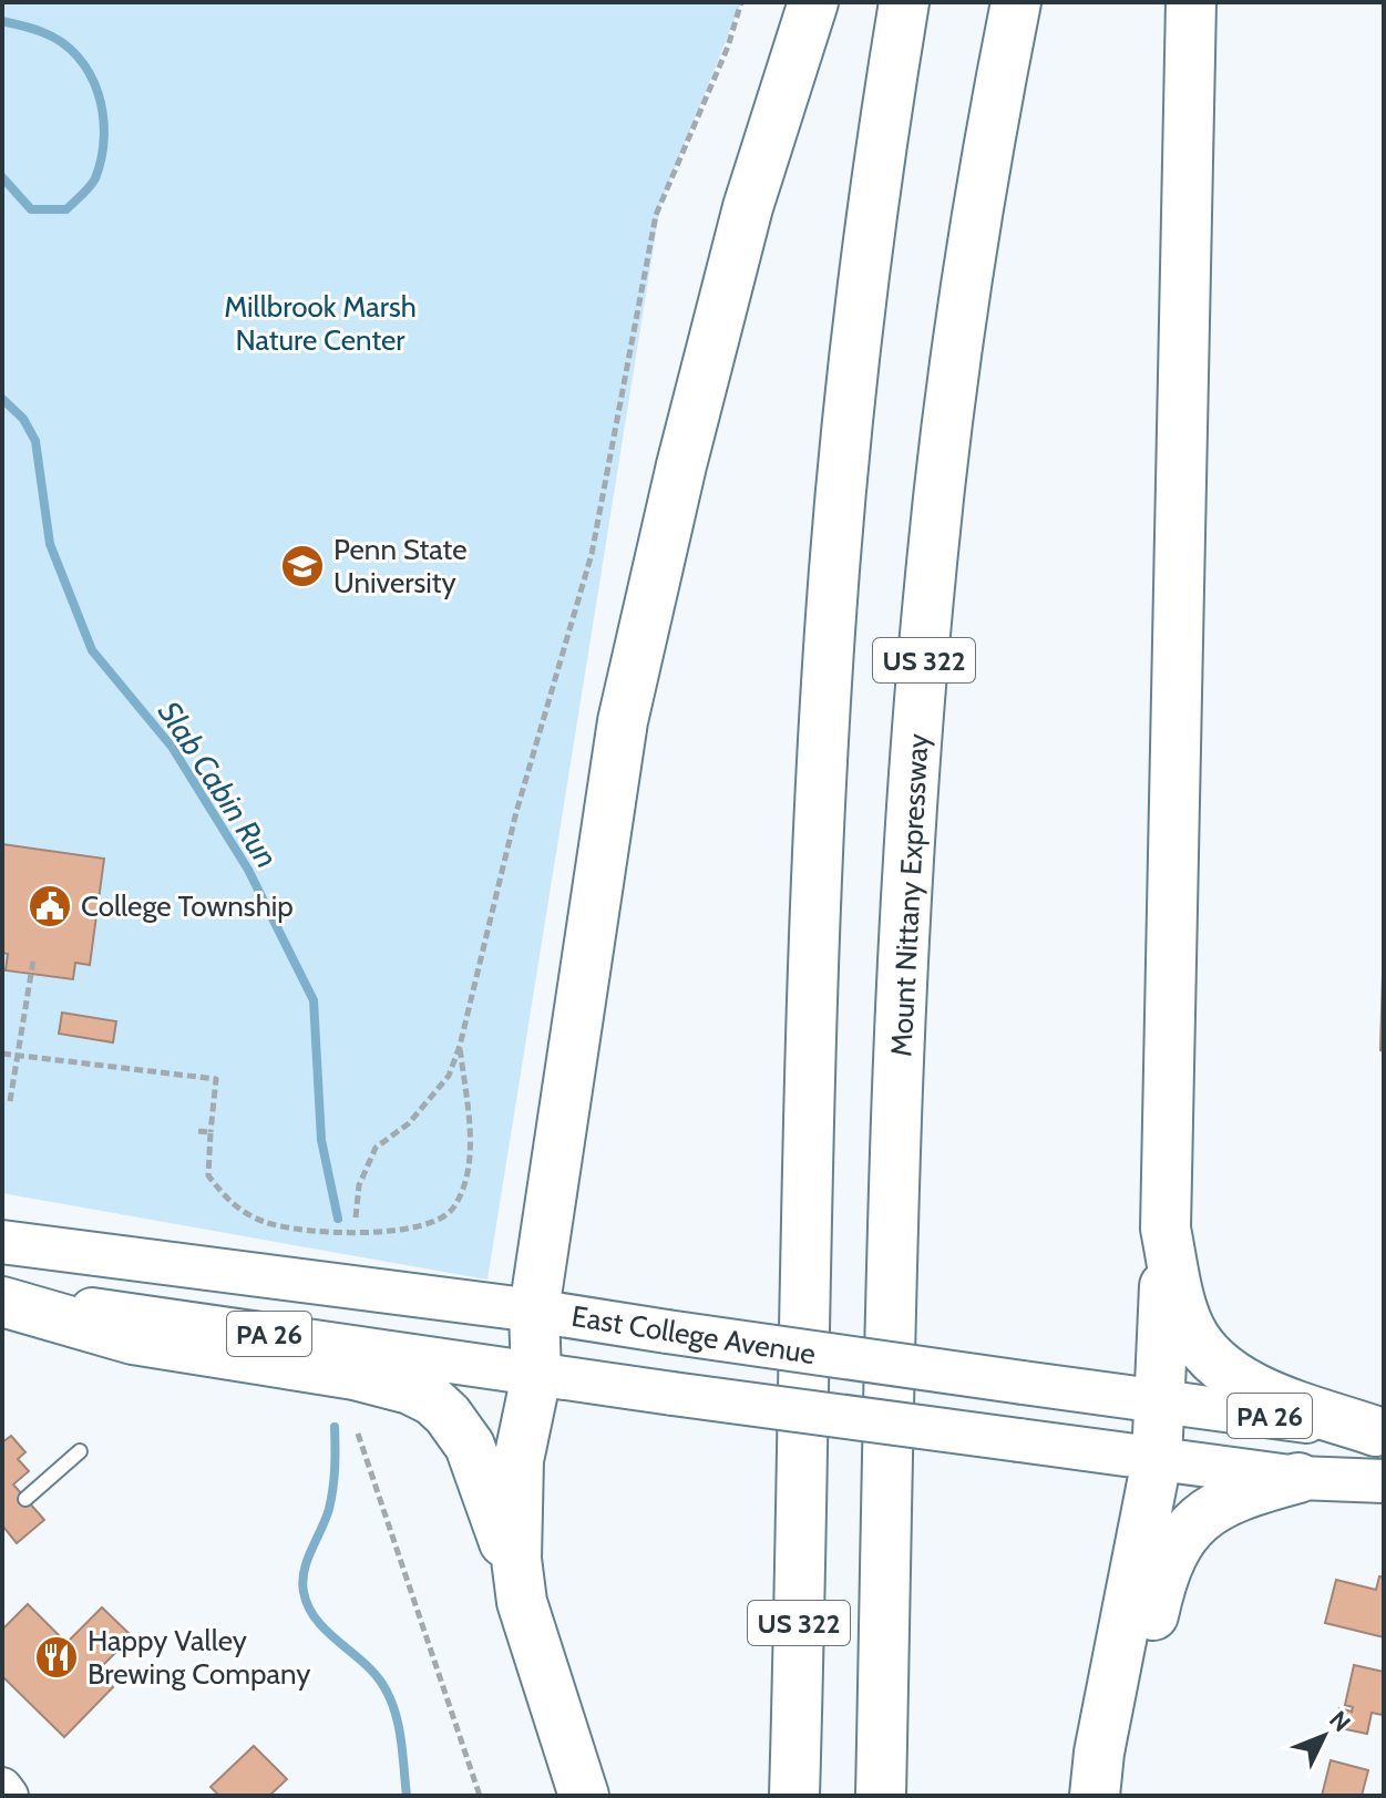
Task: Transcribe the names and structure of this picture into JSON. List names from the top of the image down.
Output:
{
  "streets": {
    "highway": ["US 322", "Mount Nittany Expressway"],
    "main road": ["PA 26", "East College Avenue"]
  },
  "water": ["Slab Cabin Run"],
  "parks": ["Millbrook Marsh Nature Center"],
  "places": {
    "school or university": ["Penn State University"],
    "public building": ["College Township"],
    "restaurant": ["Happy Valley Brewing Company"]
  },
  "north": "top right"
}
